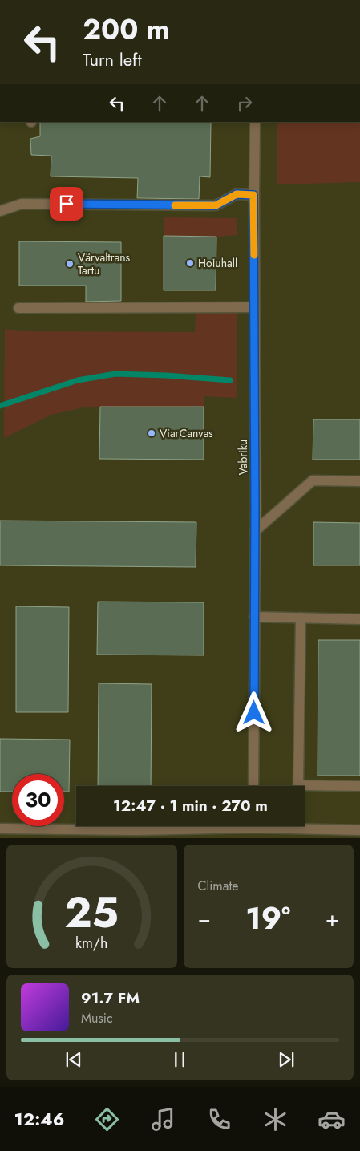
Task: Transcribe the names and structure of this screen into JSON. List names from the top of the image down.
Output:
{
  "streets": {
    "street": ["Vabriku"]
  },
  "places": ["Hoiuhall", "Värvaltrans Tartu", "ViarCanvas"],
  "page": {
    "turn": ["200 m", "Turn left"],
    "limit": "30",
    "trip": "12:47 · 1 min · 270 m",
    "tile": "Climate",
    "heat": ["−", "19°", "+"],
    "song": ["91.7 FM", "Music"],
    "tabs": "12:46",
    "gauge": ["25", "km/h"]
  }
}
